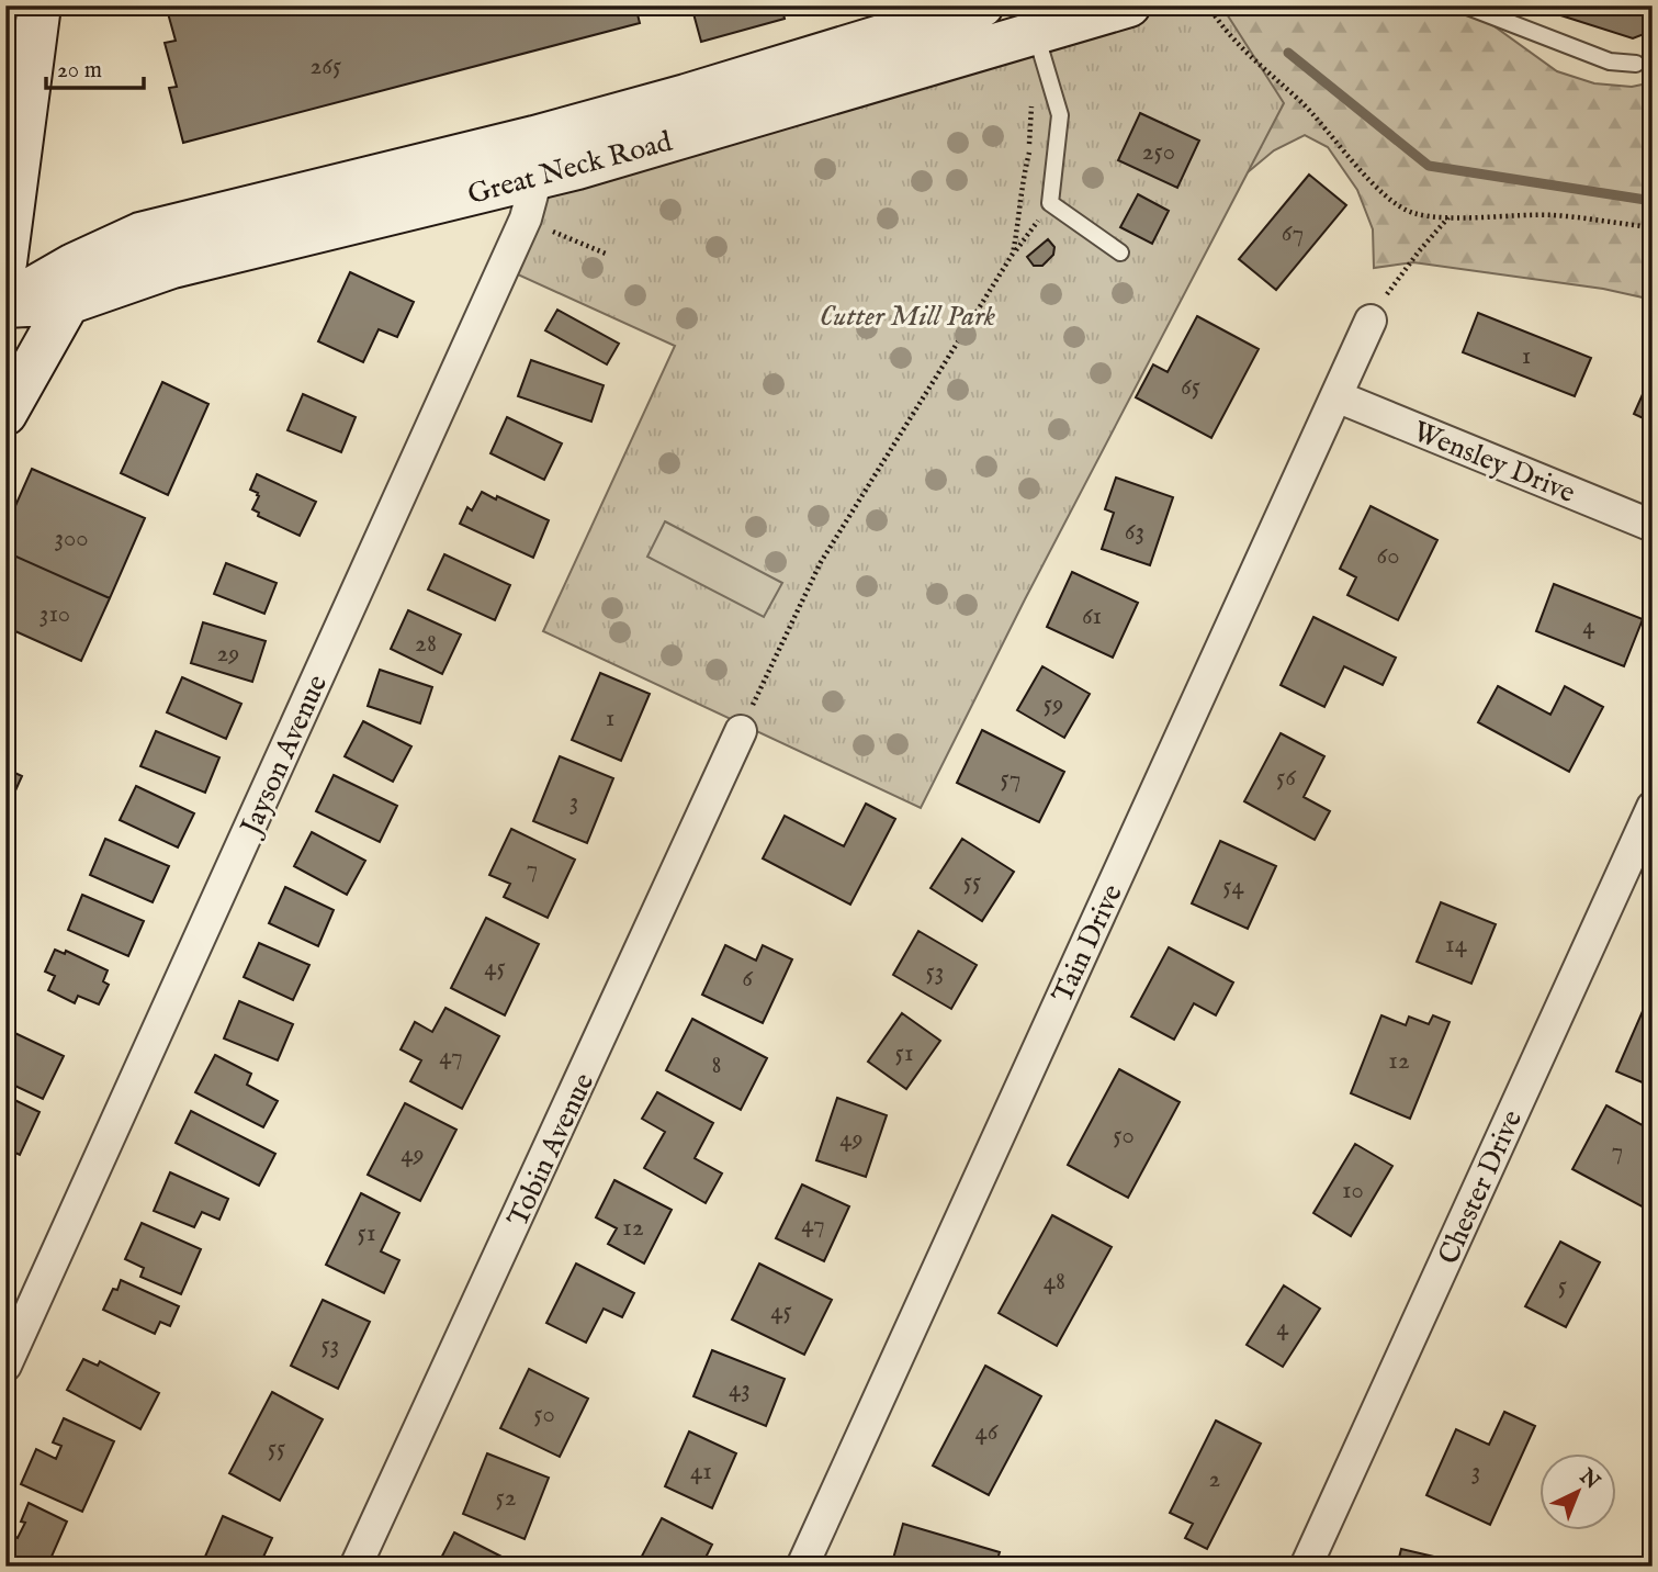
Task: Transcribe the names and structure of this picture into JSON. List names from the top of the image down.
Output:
{
  "streets": {
    "main road": ["Great Neck Road"],
    "street": [
      "Wensley Drive",
      "Jayson Avenue",
      "Tain Drive",
      "Tobin Avenue",
      "Chester Drive"
    ]
  },
  "crossings": [
    ["Great Neck Road", "Jayson Avenue"],
    ["Wensley Drive", "Tain Drive"]
  ],
  "parks": ["Cutter Mill Park"],
  "house_numbers": [
    "265",
    "250",
    "67",
    "1",
    "65",
    "63",
    "300",
    "60",
    "310",
    "61",
    "4",
    "28",
    "29",
    "59",
    "1",
    "56",
    "57",
    "3",
    "7",
    "55",
    "54",
    "14",
    "45",
    "53",
    "6",
    "51",
    "47",
    "12",
    "8",
    "50",
    "49",
    "7",
    "49",
    "10",
    "47",
    "12",
    "51",
    "48",
    "5",
    "45",
    "4",
    "53",
    "43",
    "50",
    "46",
    "55",
    "41",
    "3",
    "2",
    "52"
  ],
  "scale_bar": "20 m",
  "north": "top right"
}
